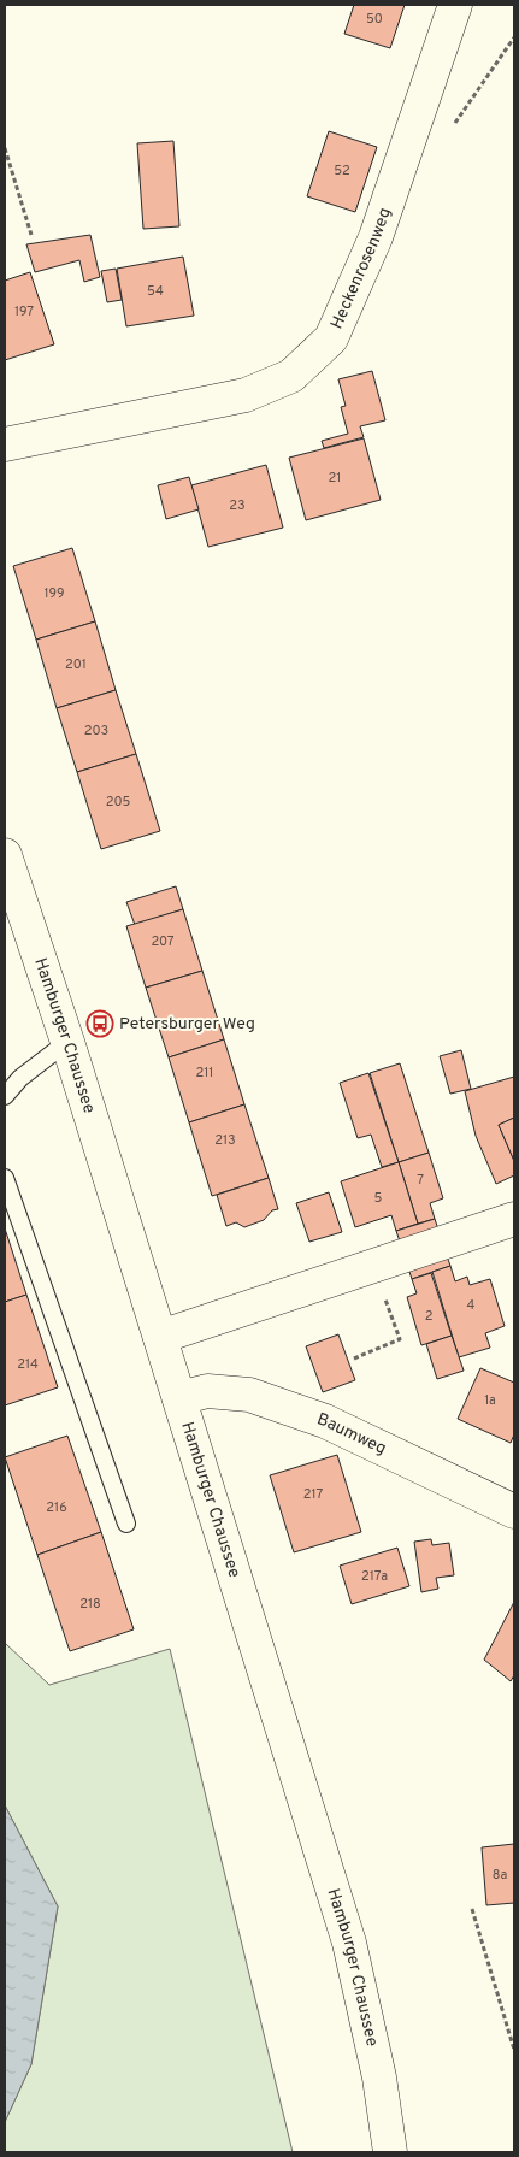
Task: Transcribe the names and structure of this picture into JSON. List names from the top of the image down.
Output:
{
  "streets": {
    "street": ["Heckenrosenweg", "Hamburger Chaussee", "Baumweg"]
  },
  "crossings": [
    ["Hamburger Chaussee", "Baumweg"]
  ],
  "places": {
    "bus stop": ["Petersburger Weg"]
  },
  "house_numbers": [
    "50",
    "52",
    "54",
    "197",
    "21",
    "23",
    "199",
    "201",
    "203",
    "205",
    "207",
    "211",
    "213",
    "7",
    "5",
    "4",
    "2",
    "214",
    "1a",
    "217",
    "216",
    "217a",
    "218",
    "8a"
  ]
}
